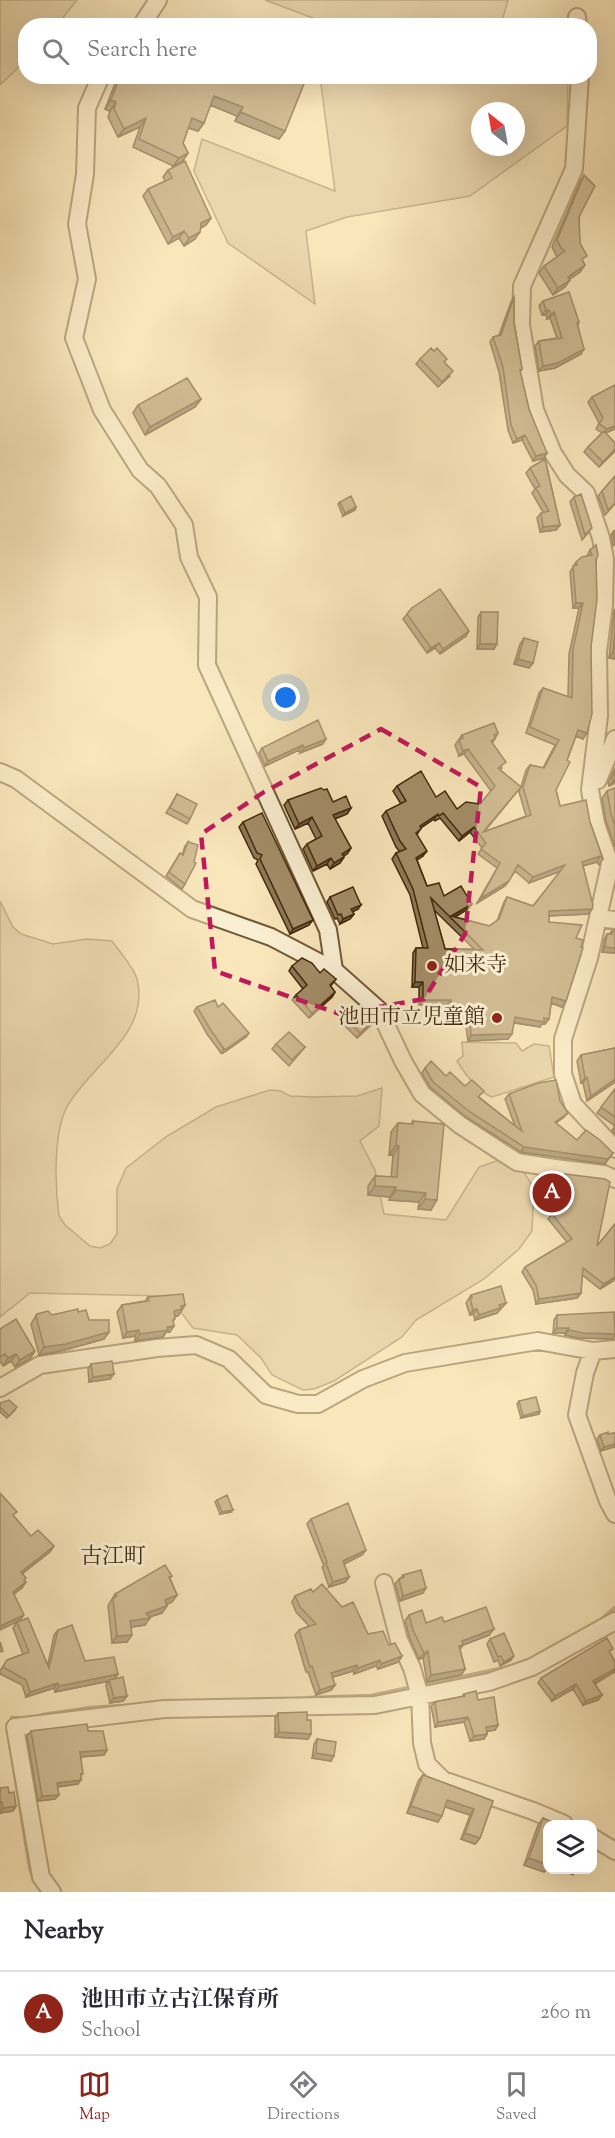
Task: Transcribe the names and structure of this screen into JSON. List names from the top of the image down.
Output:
{
  "districts": ["古江町"],
  "places": ["如来寺", "池田市立児童館"],
  "north": "top left",
  "page": {
    "search": "Search here",
    "pins": "A",
    "heading": "Nearby",
    "list": [
      {
        "mark": "A",
        "name": "池田市立古江保育所",
        "note": "School",
        "value": "260 m"
      }
    ],
    "nav": ["Map", "Directions", "Saved"]
  }
}
